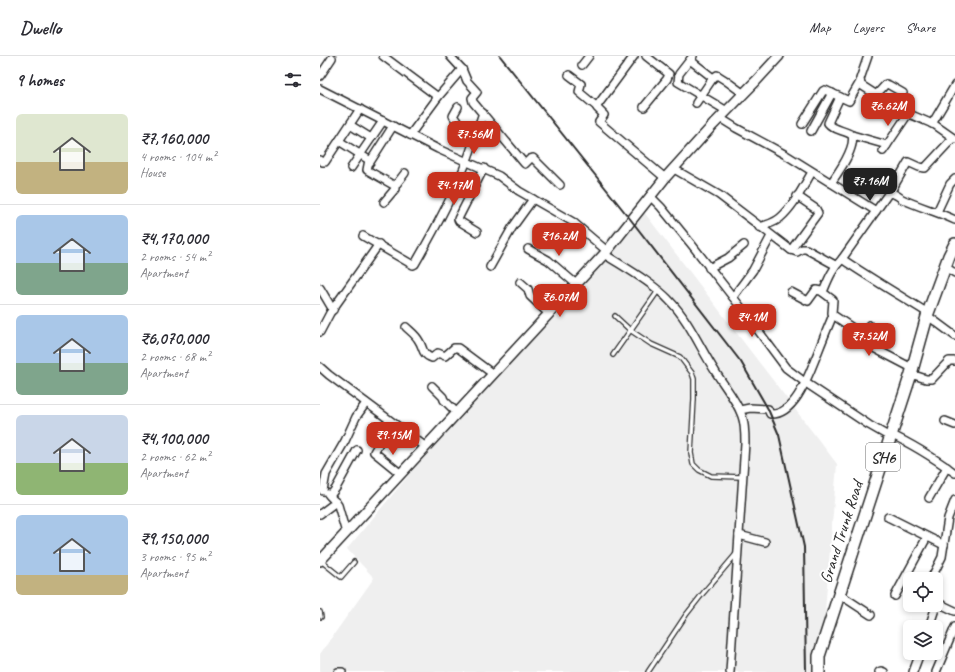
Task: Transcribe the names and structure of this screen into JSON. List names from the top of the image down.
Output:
{
  "streets": {
    "main road": ["SH6", "Grand Trunk Road"]
  },
  "page": {
    "header": "Dwello",
    "nav": ["Map", "Layers", "Share"],
    "heading": "9 homes",
    "price": [
      "₹6.62M",
      "₹7.56M",
      "₹7.16M",
      "₹4.17M",
      "₹16.2M",
      "₹6.07M",
      "₹4.1M",
      "₹7.52M",
      "₹9.15M"
    ],
    "list": [
      {
        "name": "₹7,160,000",
        "note": "4 rooms · 104 m² · House"
      },
      {
        "name": "₹4,170,000",
        "note": "2 rooms · 54 m² · Apartment"
      },
      {
        "name": "₹6,070,000",
        "note": "2 rooms · 68 m² · Apartment"
      },
      {
        "name": "₹4,100,000",
        "note": "2 rooms · 62 m² · Apartment"
      },
      {
        "name": "₹9,150,000",
        "note": "3 rooms · 95 m² · Apartment"
      }
    ]
  }
}
